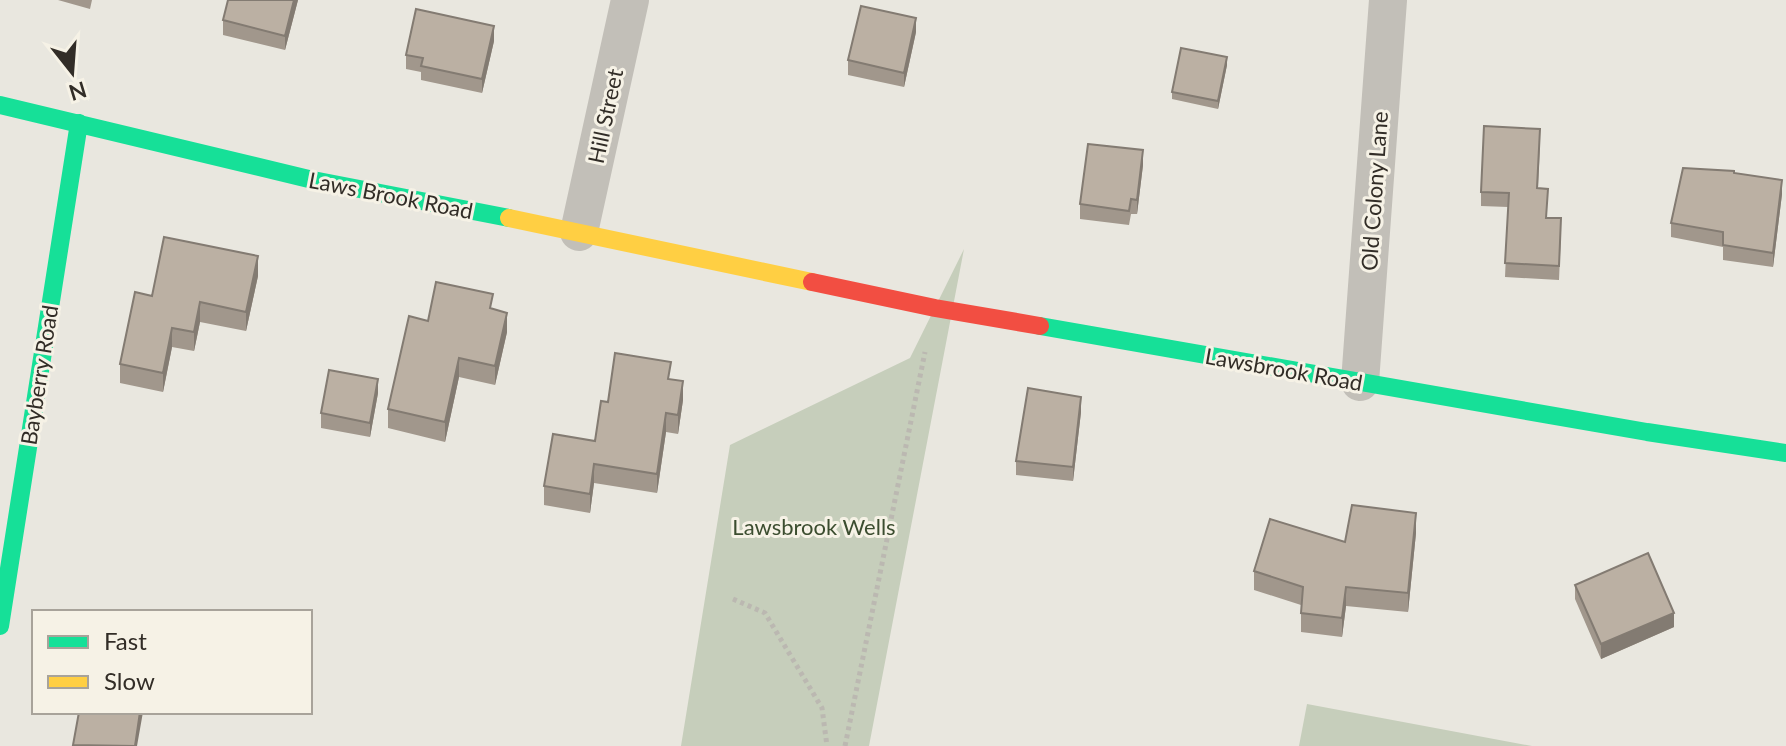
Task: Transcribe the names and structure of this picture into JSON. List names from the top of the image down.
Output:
{
  "streets": {
    "street": [
      "Hill Street",
      "Old Colony Lane",
      "Laws Brook Road",
      "Lawsbrook Road",
      "Bayberry Road"
    ]
  },
  "crossings": [
    ["Hill Street", "Laws Brook Road"],
    ["Old Colony Lane", "Lawsbrook Road"],
    ["Laws Brook Road", "Lawsbrook Road"],
    ["Laws Brook Road", "Bayberry Road"]
  ],
  "parks": ["Lawsbrook Wells"],
  "legend": ["Fast", "Slow"],
  "north": "bottom"
}
